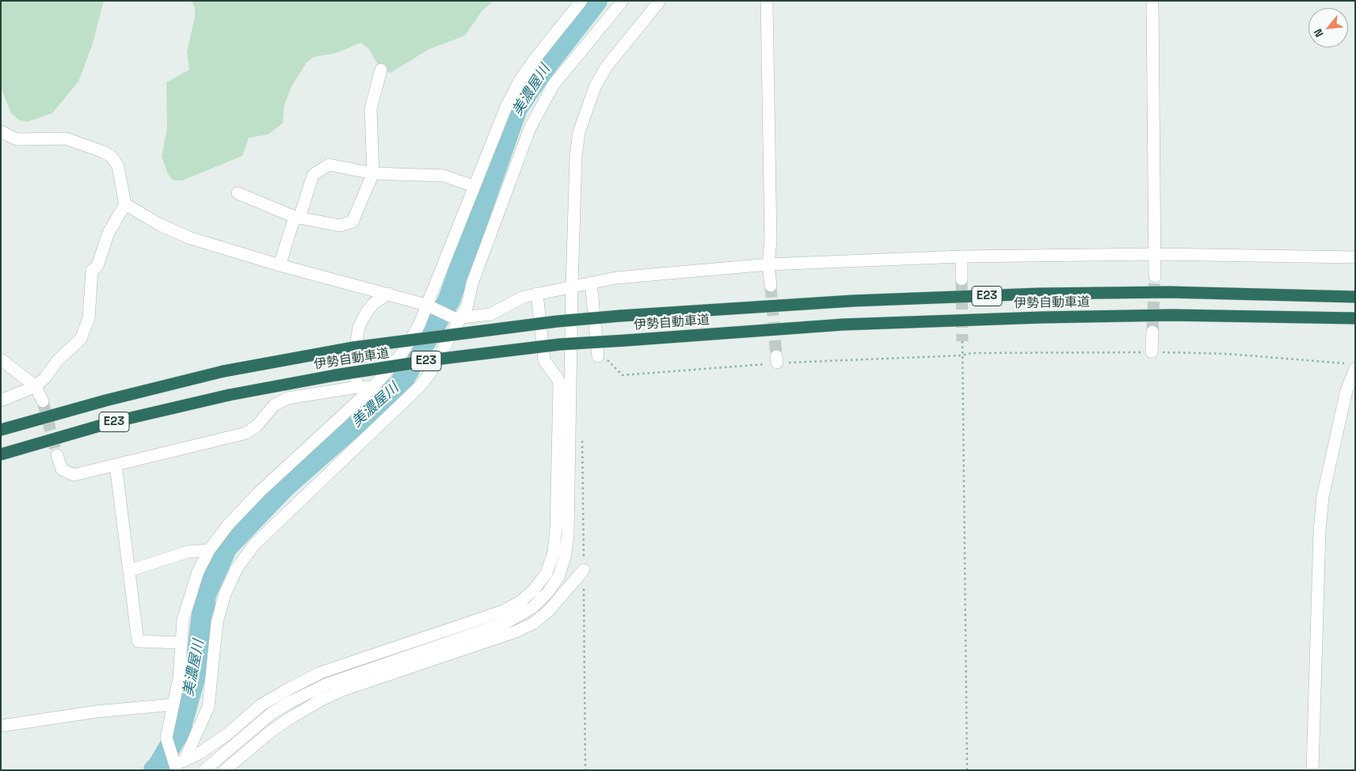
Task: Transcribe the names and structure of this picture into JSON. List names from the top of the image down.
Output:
{
  "streets": {
    "highway": ["E23", "伊勢自動車道"]
  },
  "water": ["美濃屋川"],
  "north": "bottom left"
}
